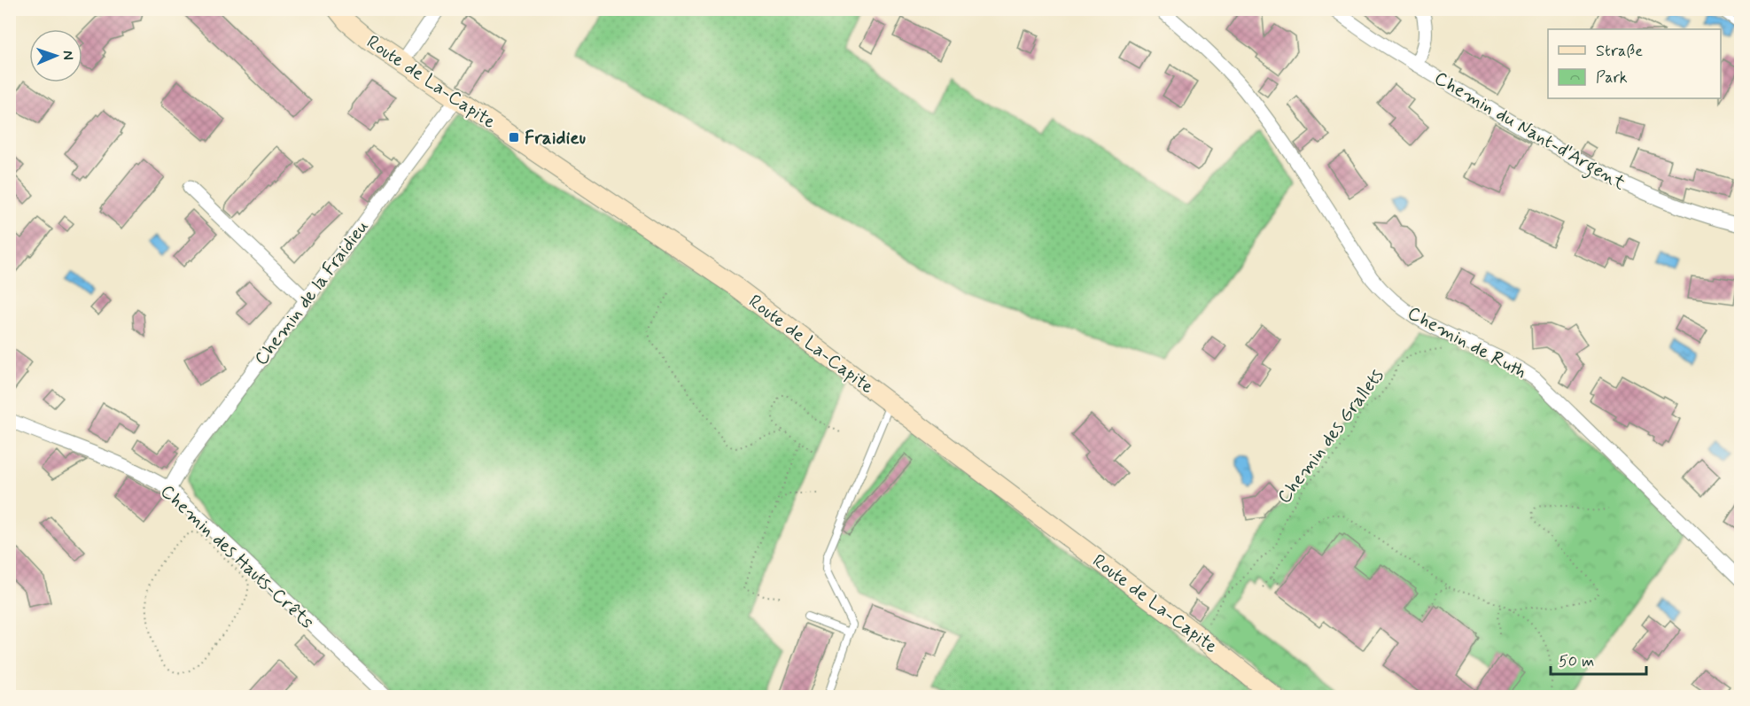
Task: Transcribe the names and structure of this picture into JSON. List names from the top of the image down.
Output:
{
  "streets": {
    "street": [
      "Route de La-Capite",
      "Chemin du Nant-d'Argent",
      "Chemin de la Fraidieu",
      "Chemin de Ruth",
      "Chemin des Hauts-Crêts"
    ],
    "path": ["Chemin des Grallets"]
  },
  "crossings": [
    ["Route de La-Capite", "Chemin de la Fraidieu"],
    ["Route de La-Capite", "Chemin des Grallets"],
    ["Chemin de la Fraidieu", "Chemin des Hauts-Crêts"]
  ],
  "places": {
    "transit": ["Fraidieu"]
  },
  "legend": ["Straße", "Park"],
  "scale_bar": "50 m",
  "north": "right"
}
